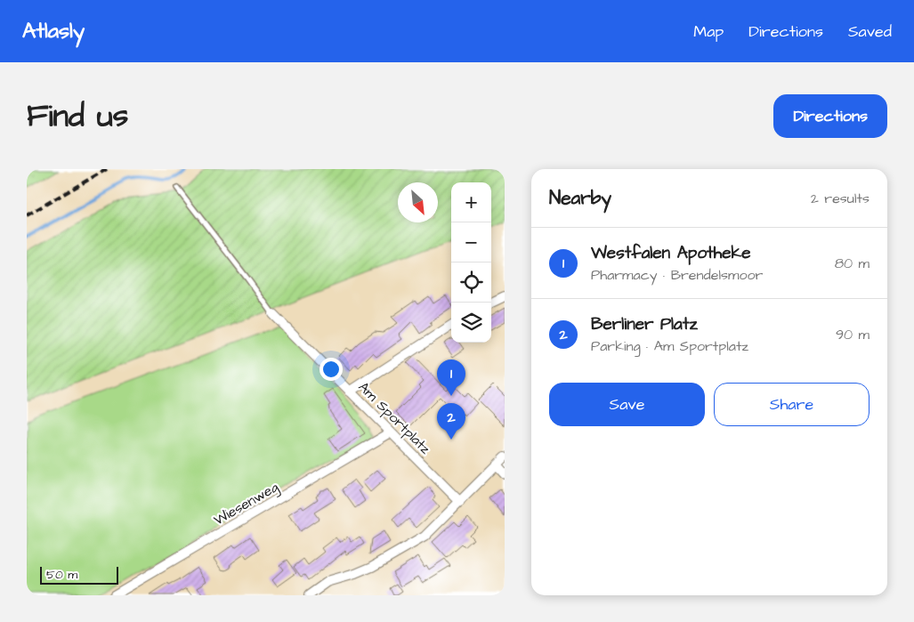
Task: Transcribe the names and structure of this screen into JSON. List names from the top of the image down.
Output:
{
  "streets": {
    "street": ["Am Sportplatz", "Wiesenweg"]
  },
  "crossings": [
    ["Am Sportplatz", "Wiesenweg"]
  ],
  "scale_bar": "50 m",
  "north": "bottom right",
  "page": {
    "header": "Atlasly",
    "nav": ["Map", "Directions", "Saved"],
    "title": "Find us",
    "buttons": [
      "Directions",
      ["Save", "Share"]
    ],
    "heading": ["Nearby", "2 results"],
    "map_buttons": ["+", "−"],
    "list": [
      {
        "mark": "1",
        "name": "Westfalen Apotheke",
        "note": "Pharmacy · Brendelsmoor",
        "value": "80 m"
      },
      {
        "mark": "2",
        "name": "Berliner Platz",
        "note": "Parking · Am Sportplatz",
        "value": "90 m"
      }
    ],
    "pins": ["1", "2"],
    "scale": "50 m"
  }
}
